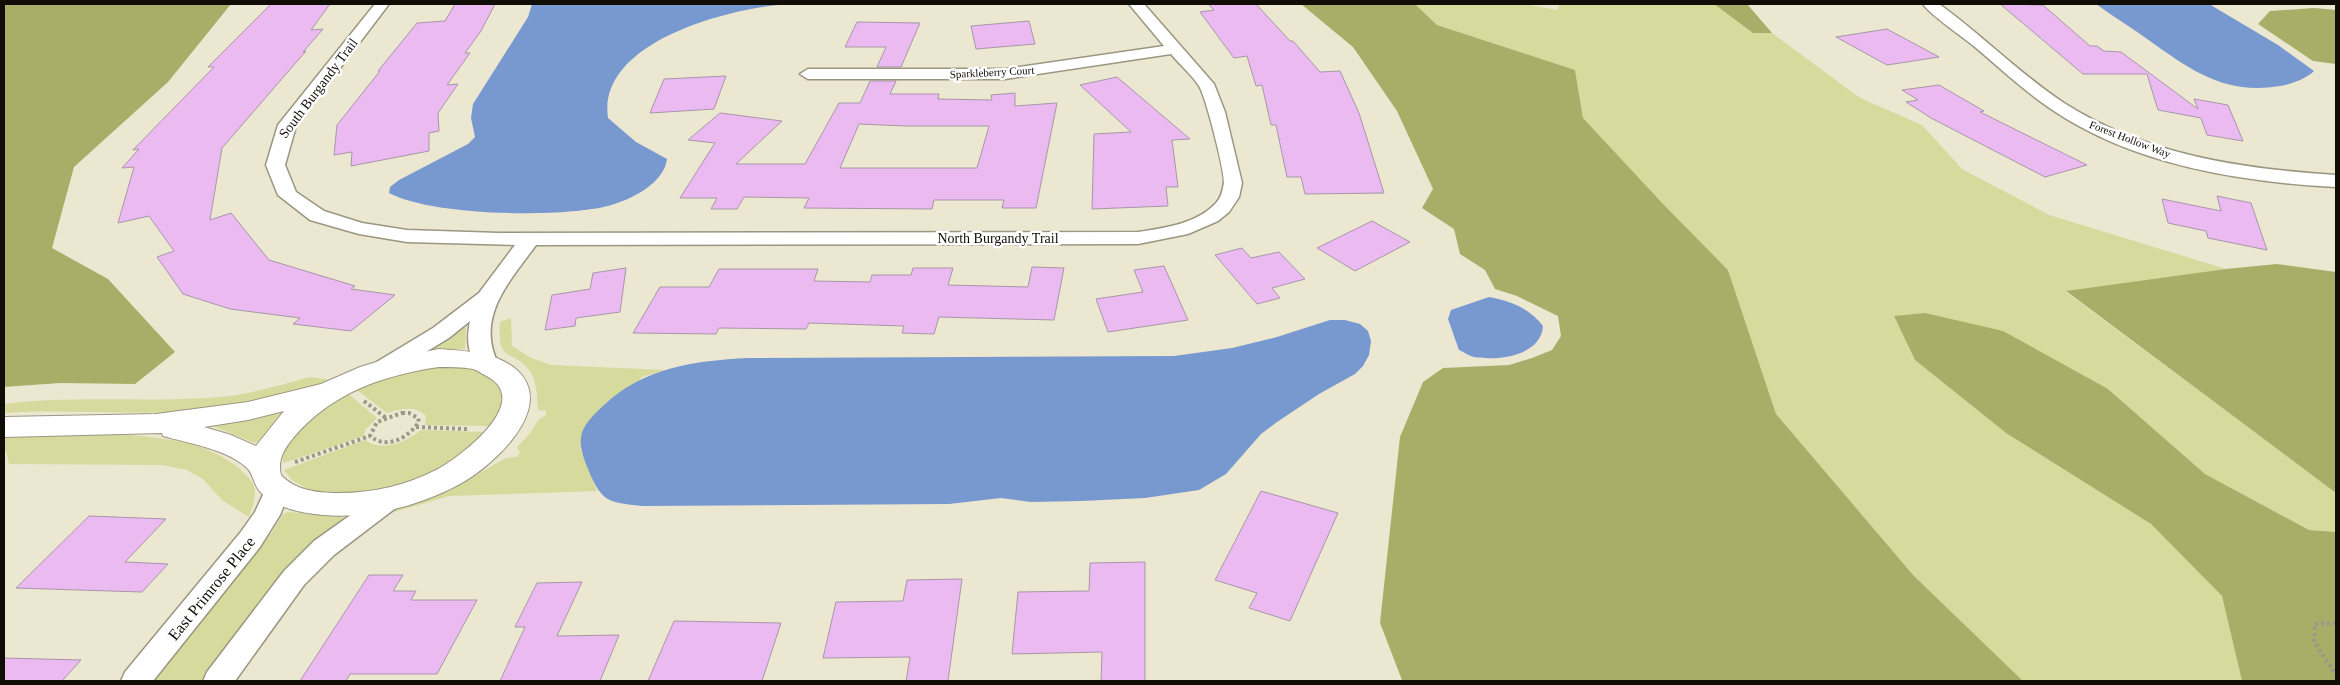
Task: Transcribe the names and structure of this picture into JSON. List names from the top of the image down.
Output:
{
  "streets": {
    "street": [
      "Sparkleberry Court",
      "South Burgandy Trail",
      "Forest Hollow Way",
      "North Burgandy Trail",
      "East Primrose Place"
    ]
  },
  "crossings": [
    ["Sparkleberry Court", "North Burgandy Trail"],
    ["South Burgandy Trail", "North Burgandy Trail"]
  ]
}
